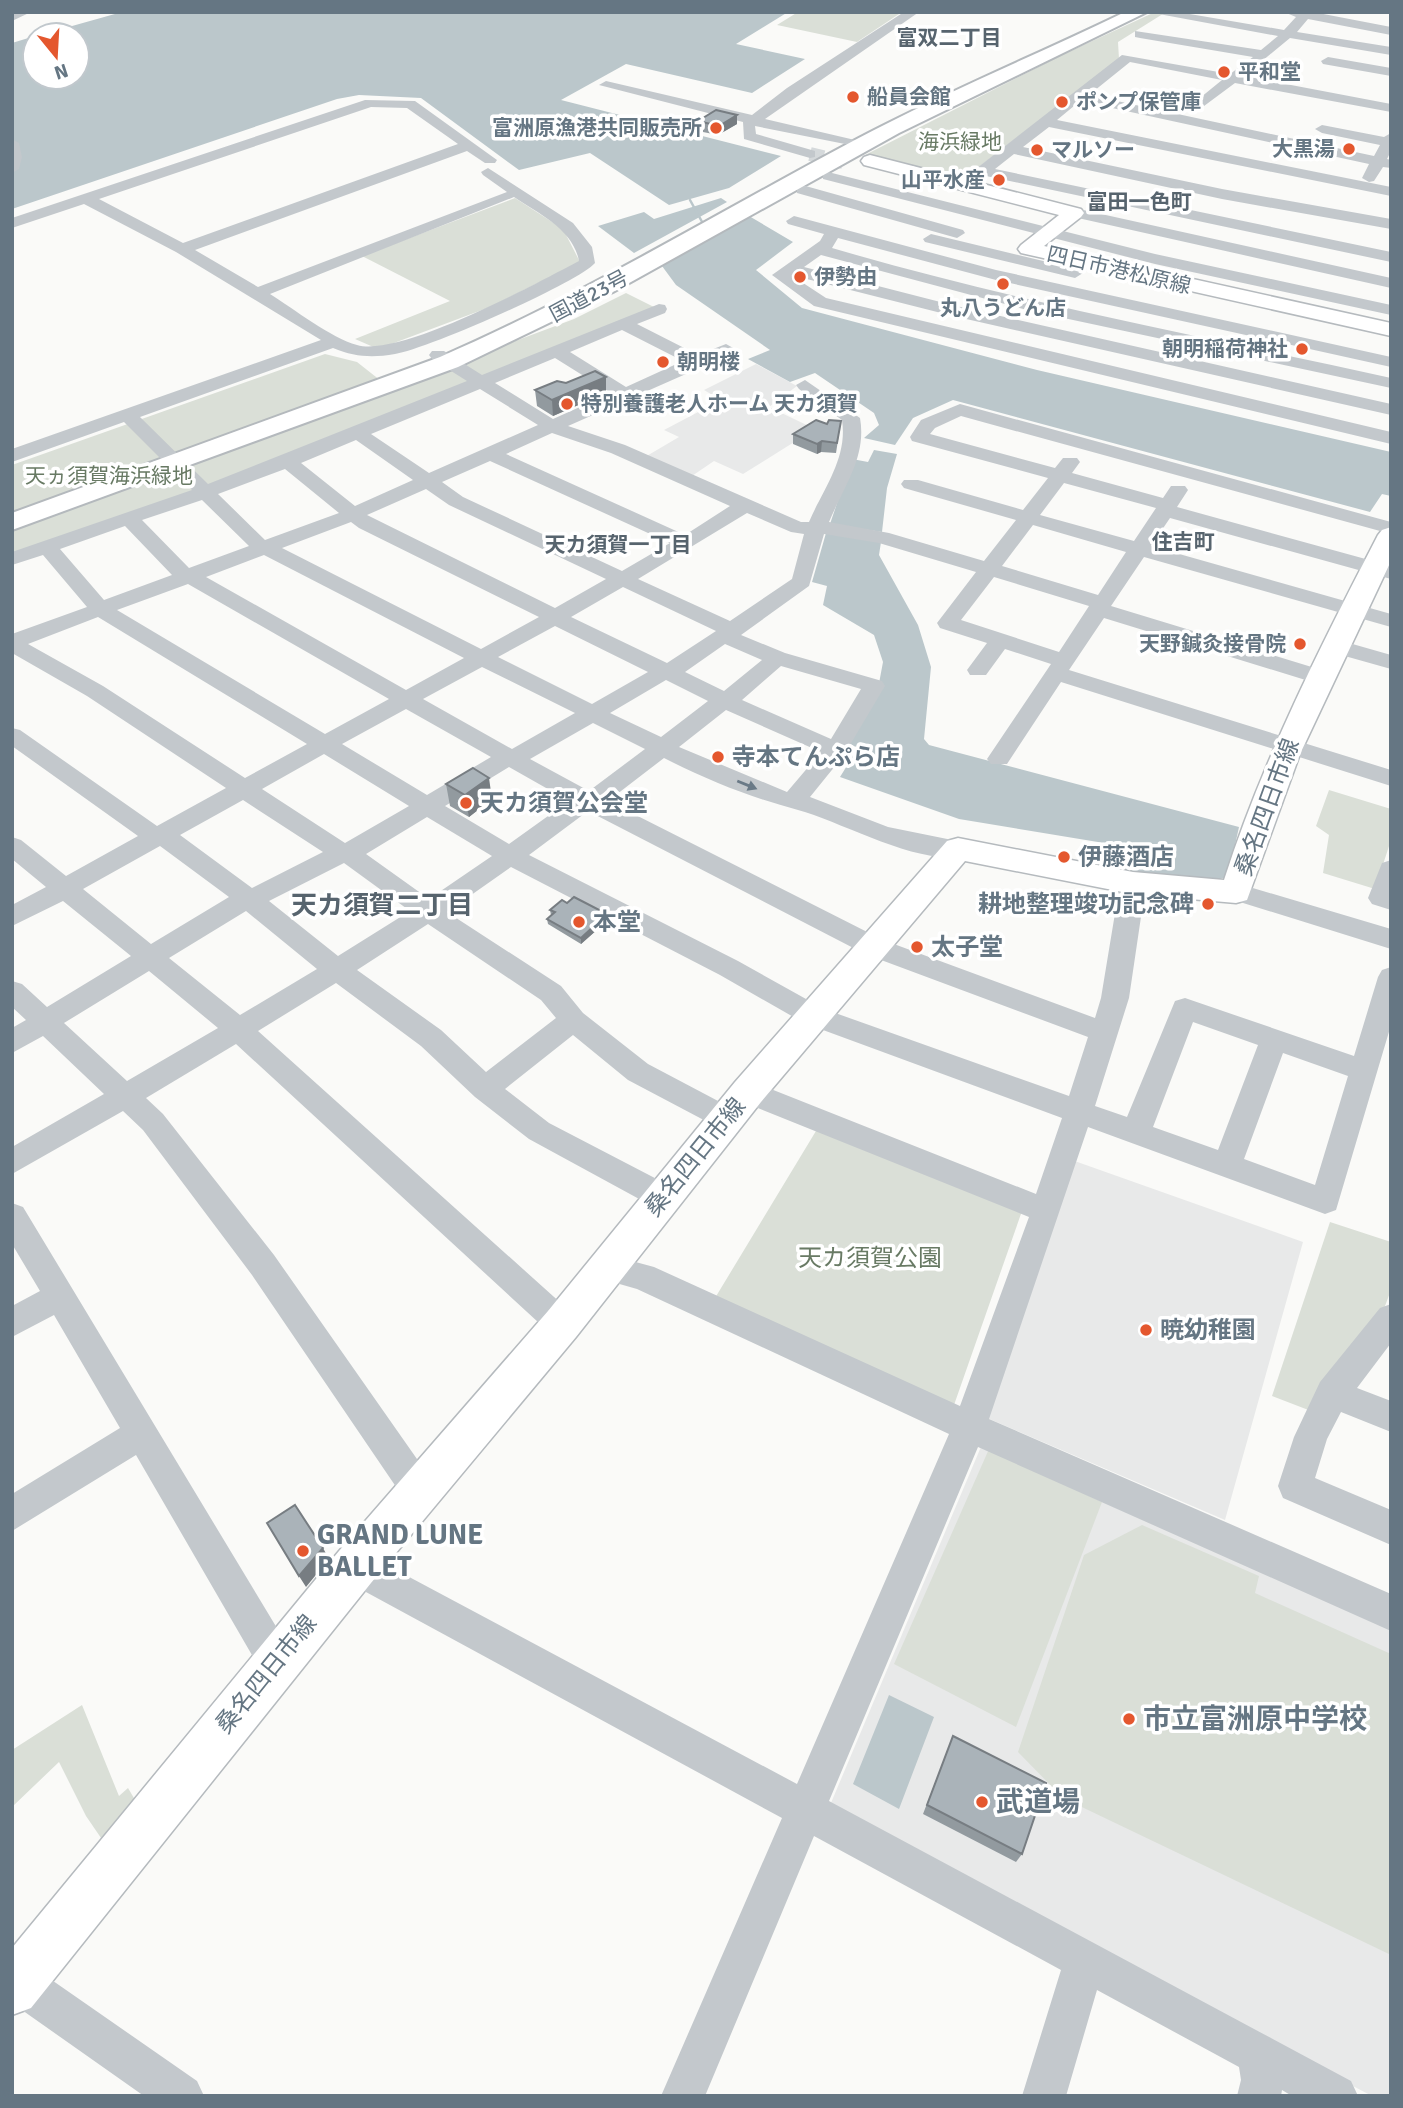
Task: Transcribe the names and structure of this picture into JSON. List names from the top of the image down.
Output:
{
  "streets": {
    "highway": ["国道23号"],
    "main road": ["四日市港松原線", "桑名四日市線"]
  },
  "districts": [
    "富双二丁目",
    "富田一色町",
    "住吉町",
    "天カ須賀一丁目",
    "天カ須賀二丁目"
  ],
  "parks": ["海浜緑地", "天ヵ須賀海浜緑地", "天カ須賀公園"],
  "places": [
    "平和堂",
    "船員会館",
    "ポンプ保管庫",
    "富洲原漁港共同販売所",
    "大黒湯",
    "マルソー",
    "山平水産",
    "伊勢由",
    "丸八うどん店",
    "朝明稲荷神社",
    "朝明楼",
    "特別養護老人ホーム 天カ須賀",
    "天野鍼灸接骨院",
    "寺本てんぷら店",
    "天カ須賀公会堂",
    "伊藤酒店",
    "耕地整理竣功記念碑",
    "本堂",
    "太子堂",
    "暁幼稚園",
    "GRAND LUNE BALLET",
    "市立富洲原中学校",
    "武道場"
  ],
  "north": "bottom"
}
